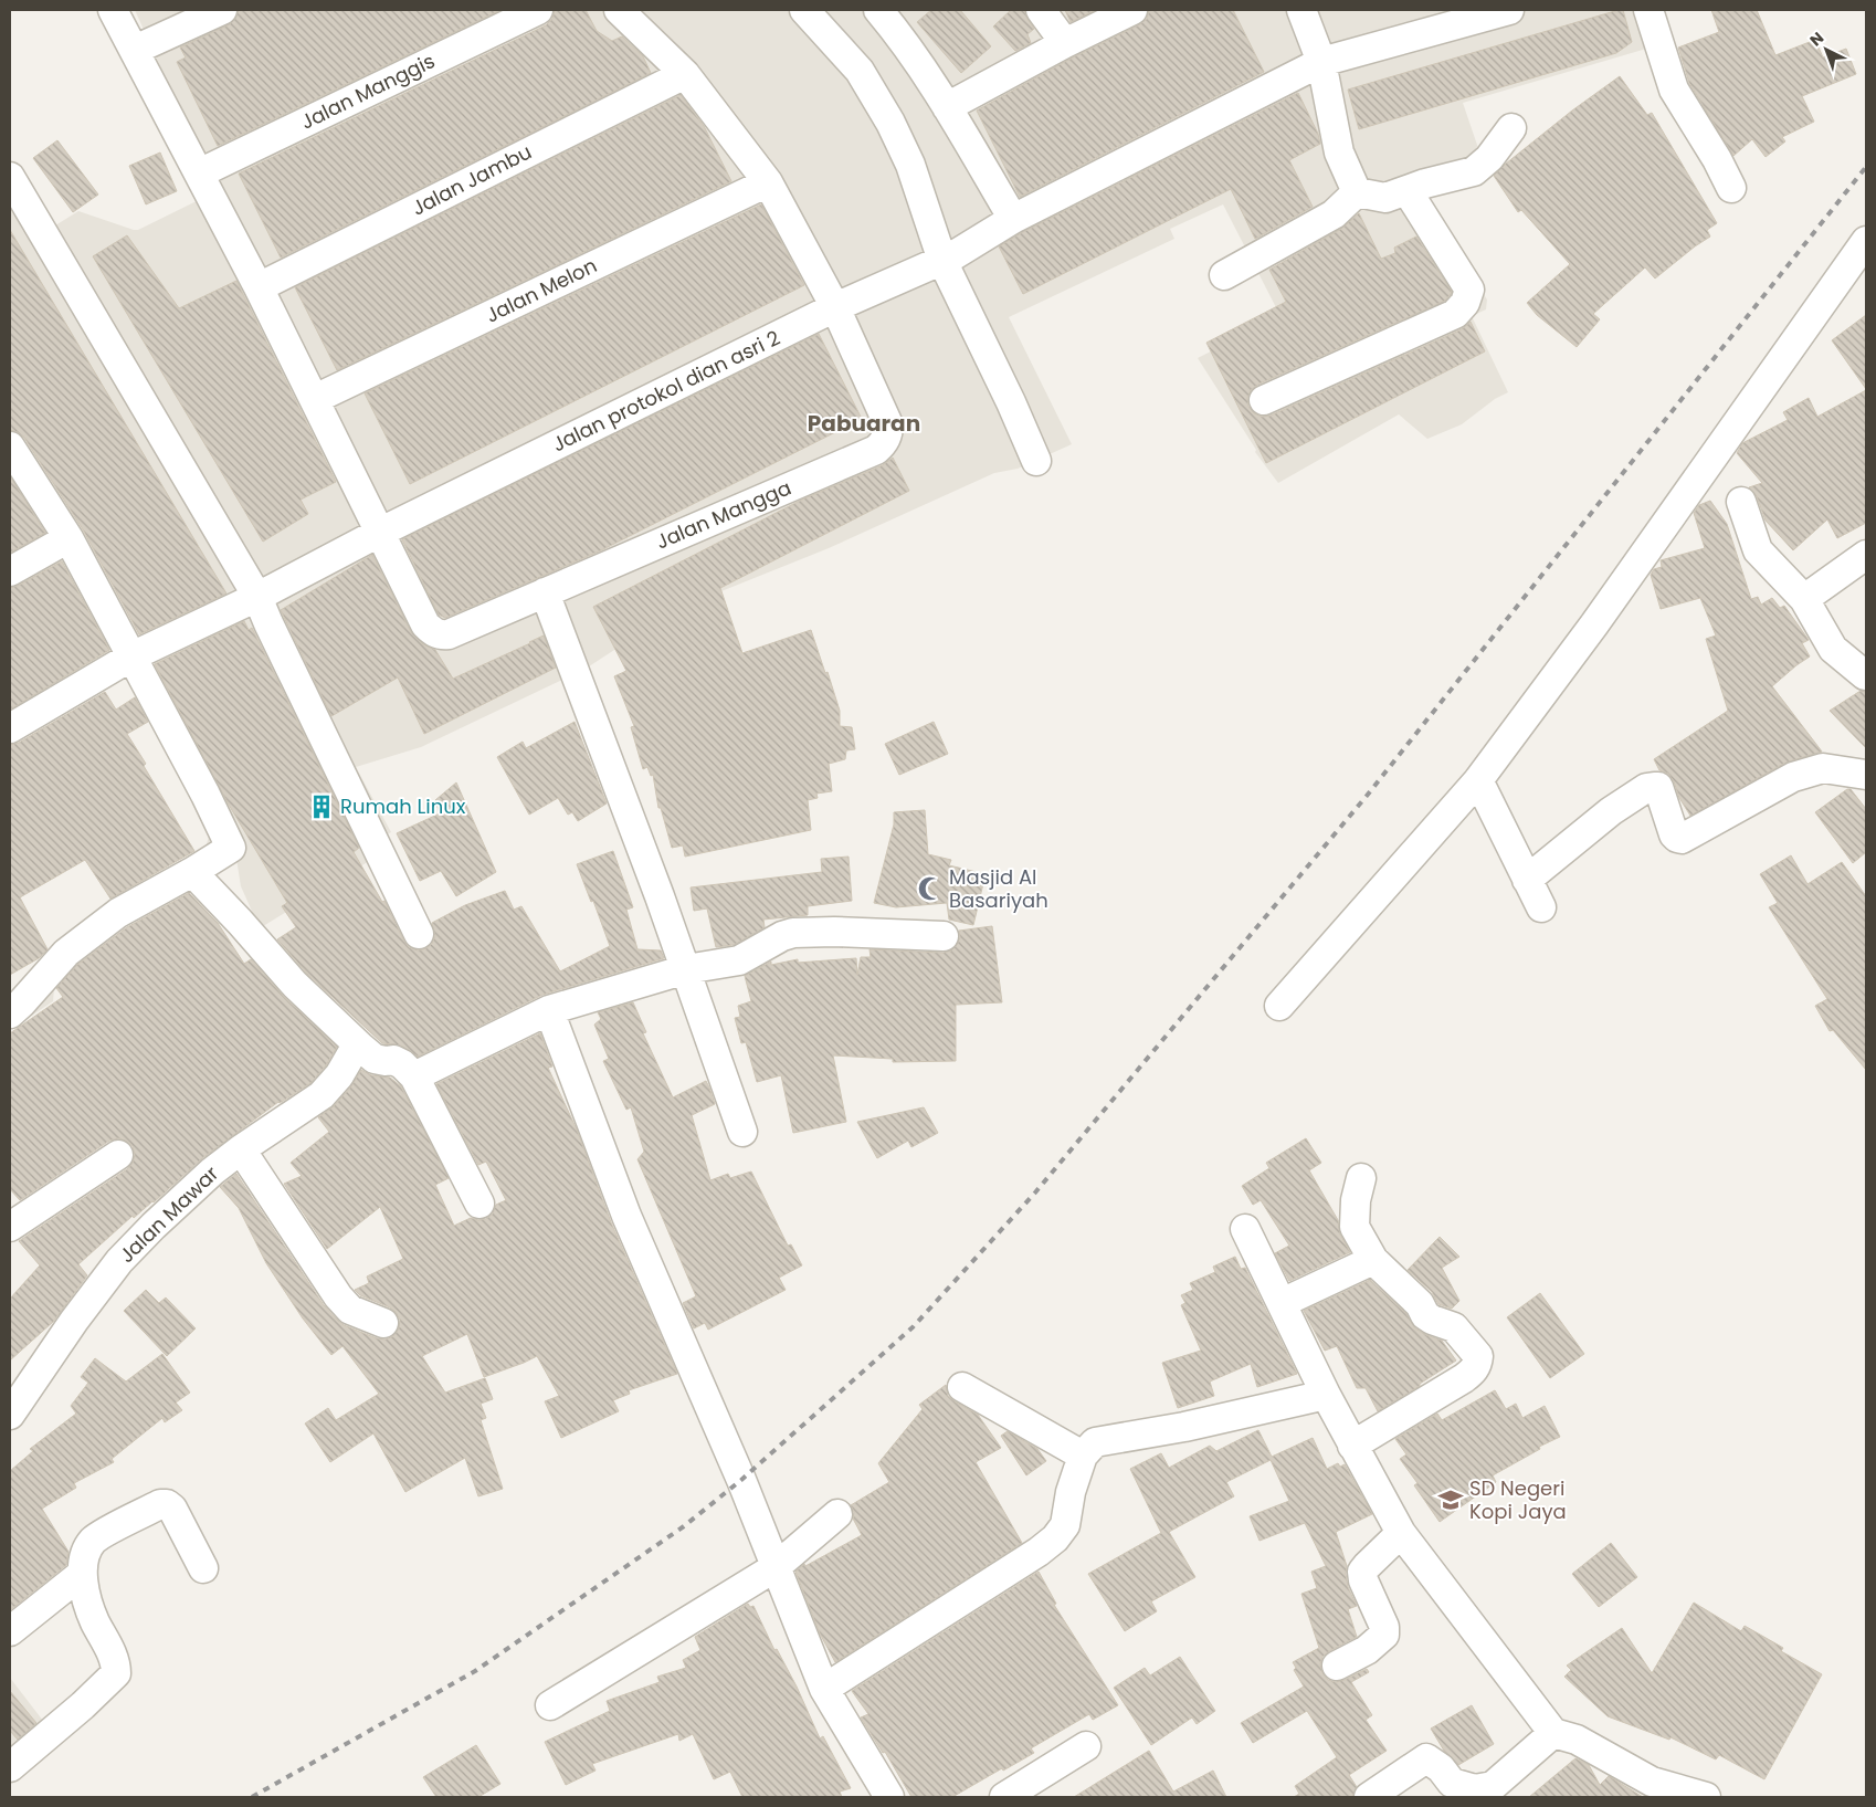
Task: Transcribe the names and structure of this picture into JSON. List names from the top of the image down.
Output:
{
  "streets": {
    "street": [
      "Jalan Manggis",
      "Jalan Jambu",
      "Jalan Melon",
      "Jalan protokol dian asri 2",
      "Jalan Mangga",
      "Jalan Mawar"
    ]
  },
  "crossings": [
    ["Jalan protokol dian asri 2", "Jalan Mangga"]
  ],
  "districts": ["Pabuaran"],
  "places": {
    "building": ["Rumah Linux"],
    "mosque": ["Masjid Al Basariyah"],
    "school or university": ["SD Negeri Kopi Jaya"]
  },
  "north": "top left"
}
